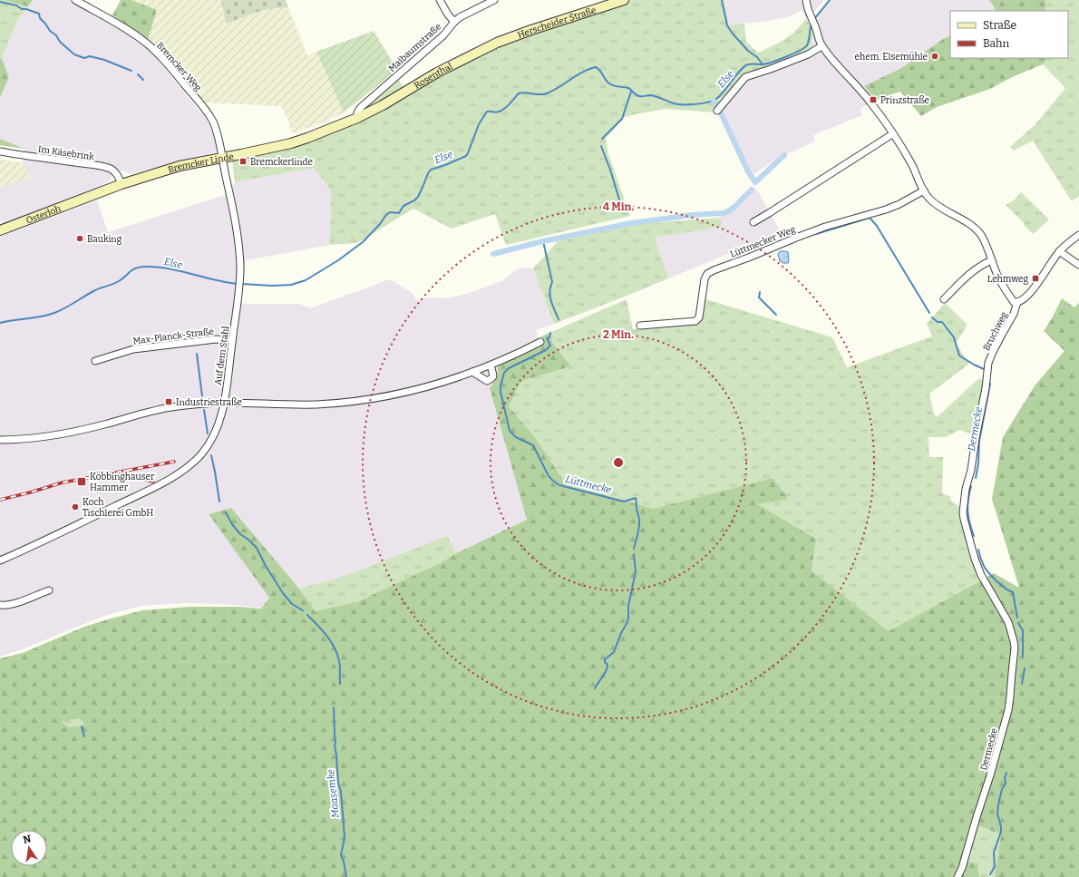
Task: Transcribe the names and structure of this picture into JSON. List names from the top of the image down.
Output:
{
  "streets": {
    "main road": [
      "Herscheider Straße",
      "Rosenthal",
      "Bremcker Linde",
      "Osterloh"
    ],
    "street": [
      "Maibaumstraße",
      "Bremcker Weg",
      "Im Käsebrink",
      "Lüttmecker Weg",
      "Bruchweg",
      "Max-Planck-Straße",
      "Auf dem Stahl",
      "Dermecke"
    ]
  },
  "crossings": [
    ["Herscheider Straße", "Rosenthal"],
    ["Maibaumstraße", "Rosenthal"],
    ["Maibaumstraße", "Bremcker Linde"],
    ["Bremcker Weg", "Bremcker Linde"],
    ["Bremcker Weg", "Auf dem Stahl"],
    ["Rosenthal", "Bremcker Linde"],
    ["Im Käsebrink", "Bremcker Linde"],
    ["Bremcker Linde", "Osterloh"],
    ["Bremcker Linde", "Auf dem Stahl"],
    ["Bruchweg", "Dermecke"],
    ["Max-Planck-Straße", "Auf dem Stahl"]
  ],
  "water": [
    "Else",
    "Dermecke",
    "Lüttmecke",
    "Maasemke"
  ],
  "places": {
    "other": ["ehem. Elsemühle", "Bauking", "Koch Tischlerei GmbH"],
    "transit": [
      "Prinzstraße",
      "Bremckerlinde",
      "Lehmweg",
      "Industriestraße",
      "Köbbinghauser Hammer"
    ]
  },
  "legend": ["Straße", "Bahn"],
  "north": "top",
  "rings": ["4 Min.", "2 Min."]
}
